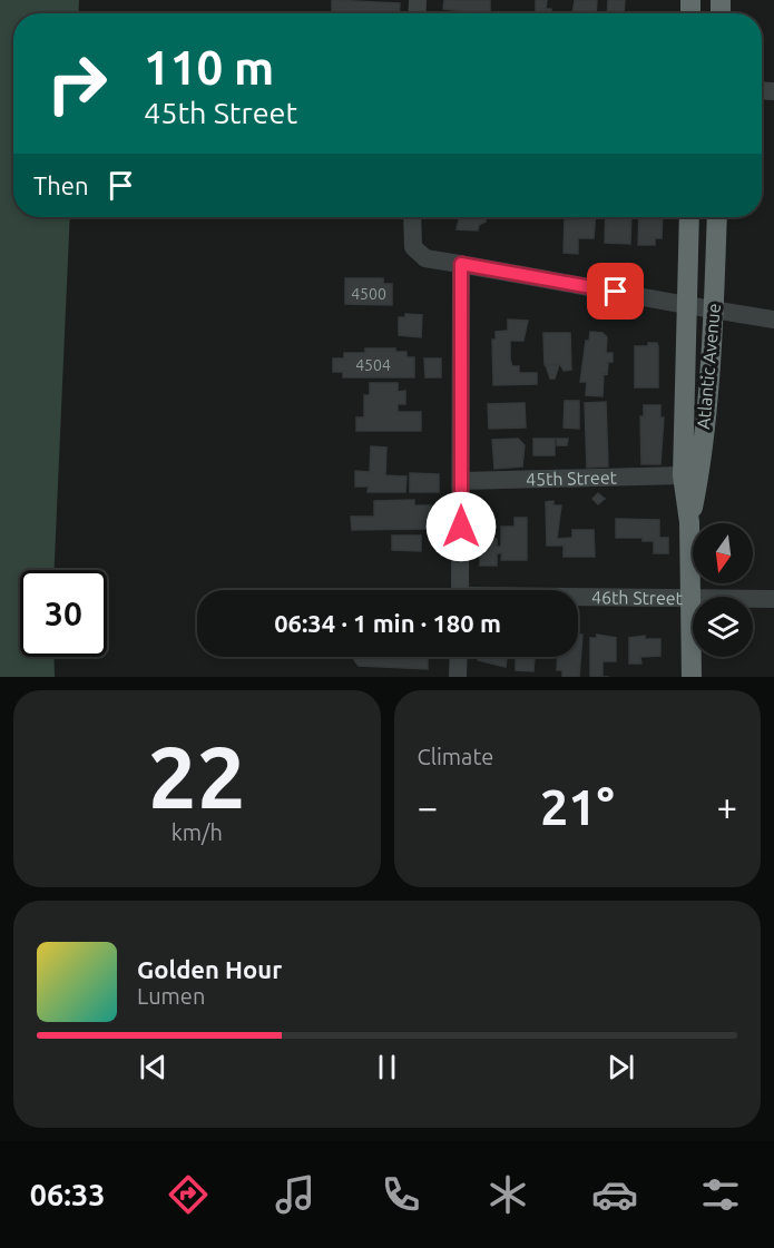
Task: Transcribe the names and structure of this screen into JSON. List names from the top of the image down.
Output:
{
  "streets": {
    "highway": ["Atlantic Avenue"],
    "street": ["45th Street", "46th Street"]
  },
  "crossings": [
    ["Atlantic Avenue", "45th Street"],
    ["Atlantic Avenue", "46th Street"]
  ],
  "house_numbers": ["4500", "4504"],
  "north": "bottom",
  "page": {
    "turn": ["110 m", "45th Street"],
    "then": "Then",
    "limit": "30",
    "trip": "06:34 · 1 min · 180 m",
    "tile": [
      ["22", "km/h"],
      "Climate"
    ],
    "heat": ["−", "21°", "+"],
    "song": ["Golden Hour", "Lumen"],
    "tabs": "06:33"
  }
}
